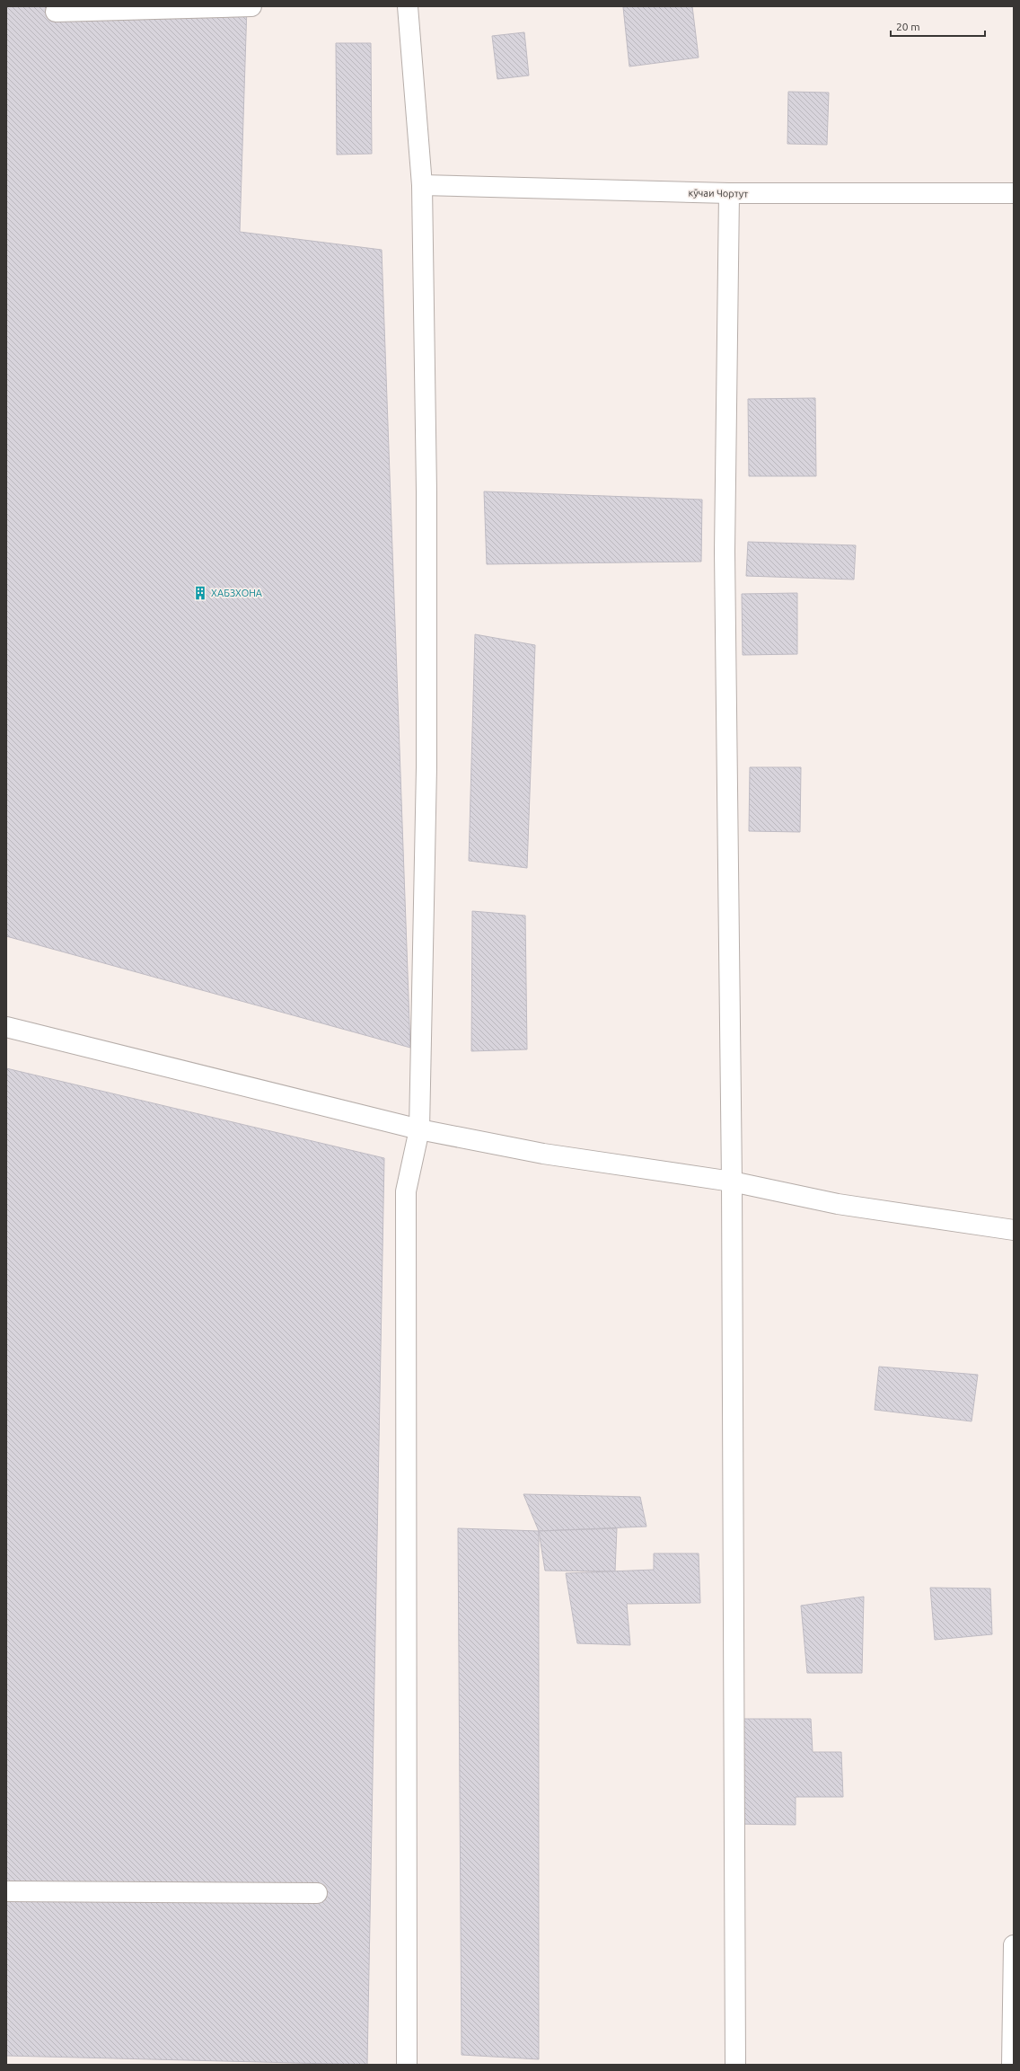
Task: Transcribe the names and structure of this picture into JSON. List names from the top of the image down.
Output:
{
  "streets": {
    "street": ["кӯчаи Чортут"]
  },
  "places": {
    "building": ["ХАБЗХОНА"]
  },
  "scale_bar": "20 m"
}
